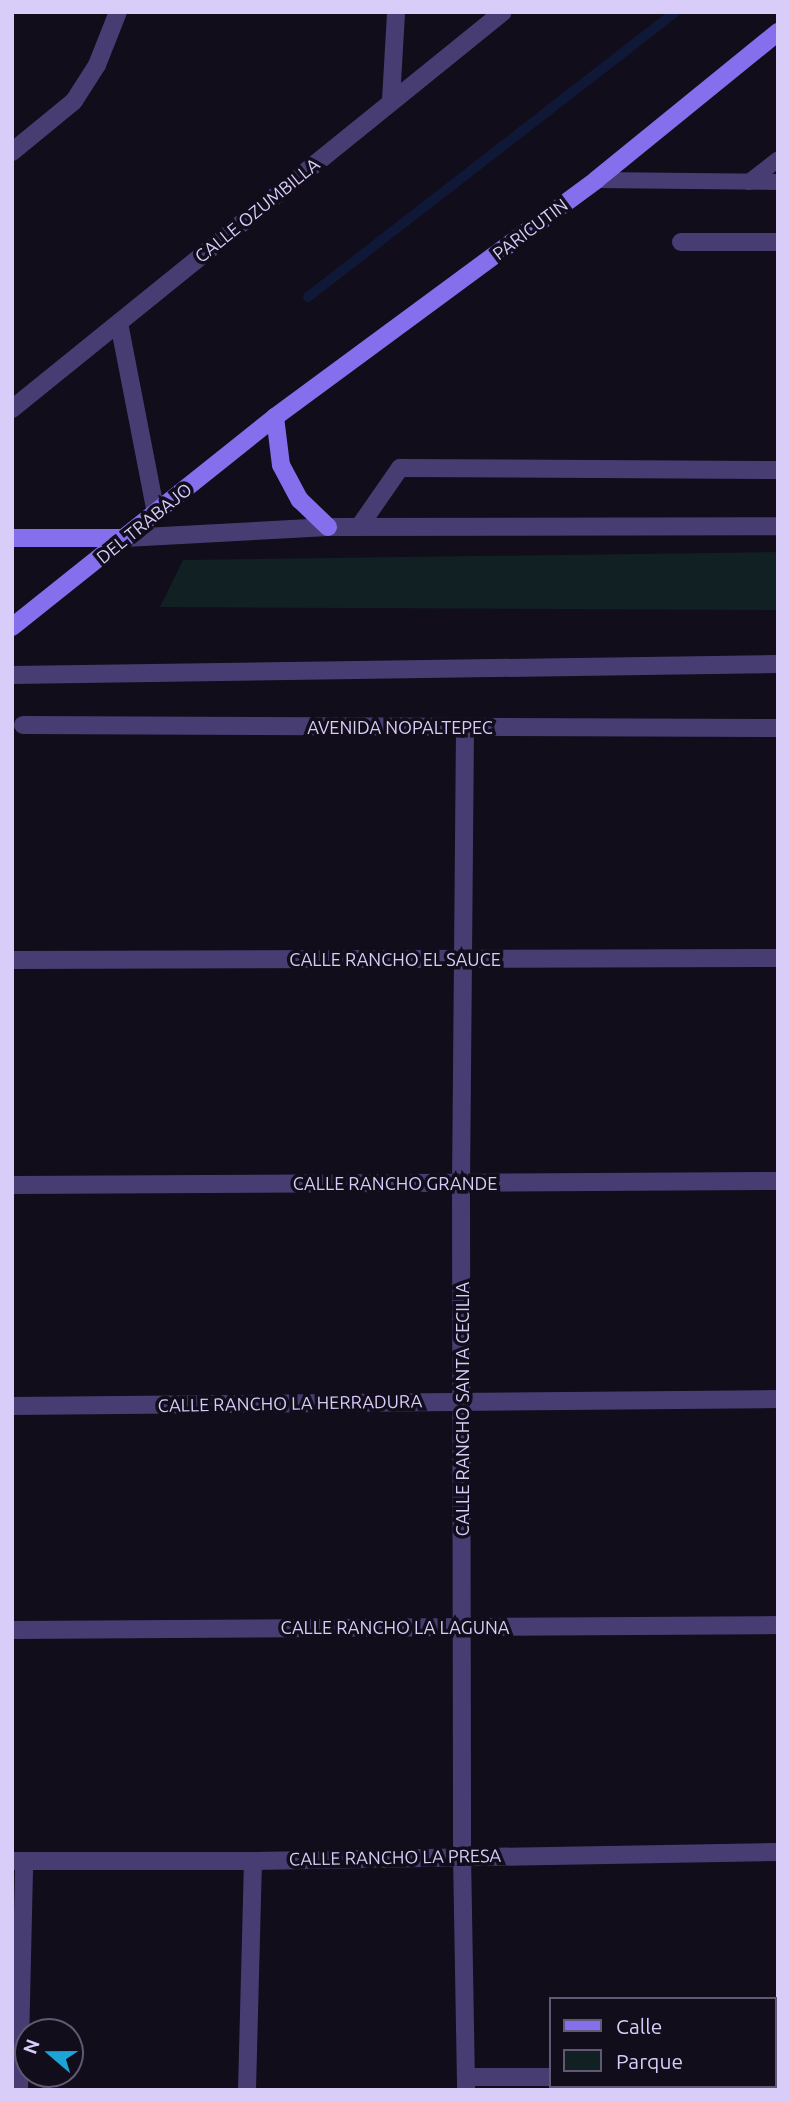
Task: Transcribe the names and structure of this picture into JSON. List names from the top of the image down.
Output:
{
  "streets": {
    "main road": ["PARICUTIN", "DEL TRABAJO"],
    "street": [
      "CALLE OZUMBILLA",
      "AVENIDA NOPALTEPEC",
      "CALLE RANCHO EL SAUCE",
      "CALLE RANCHO GRANDE",
      "CALLE RANCHO LA HERRADURA",
      "CALLE RANCHO SANTA CECILIA",
      "CALLE RANCHO LA LAGUNA",
      "CALLE RANCHO LA PRESA"
    ]
  },
  "crossings": [
    ["PARICUTIN", "DEL TRABAJO"],
    ["AVENIDA NOPALTEPEC", "CALLE RANCHO SANTA CECILIA"],
    ["CALLE RANCHO EL SAUCE", "CALLE RANCHO SANTA CECILIA"],
    ["CALLE RANCHO GRANDE", "CALLE RANCHO SANTA CECILIA"],
    ["CALLE RANCHO LA HERRADURA", "CALLE RANCHO SANTA CECILIA"],
    ["CALLE RANCHO SANTA CECILIA", "CALLE RANCHO LA LAGUNA"],
    ["CALLE RANCHO SANTA CECILIA", "CALLE RANCHO LA PRESA"]
  ],
  "legend": ["Calle", "Parque"],
  "north": "left"
}
